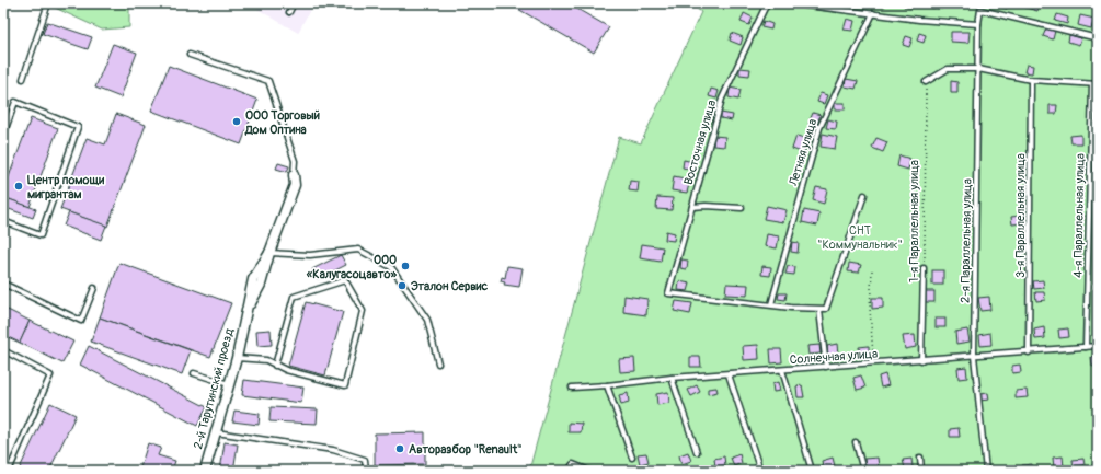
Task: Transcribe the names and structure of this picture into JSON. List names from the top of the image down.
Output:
{
  "streets": {
    "street": ["2-й Тарутинский проезд"],
    "lane": [
      "Восточная улица",
      "Летняя улица",
      "3-я Параллельная улица",
      "4-я Параллельная улица",
      "1-я Параллельная улица",
      "2-я Параллельная улица",
      "Солнечная улица"
    ]
  },
  "crossings": [
    ["Восточная улица", "Летняя улица"],
    ["3-я Параллельная улица", "Солнечная улица"],
    ["4-я Параллельная улица", "Солнечная улица"],
    ["1-я Параллельная улица", "Солнечная улица"],
    ["2-я Параллельная улица", "Солнечная улица"]
  ],
  "parks": ["СНТ \"Коммунальник\""],
  "places": [
    "ООО Торговый Дом Оптина",
    "Центр помощи мигрантам",
    "ООО «Калугасоцавто»",
    "Эталон Сервис",
    "Авторазбор \"Renault\""
  ]
}
